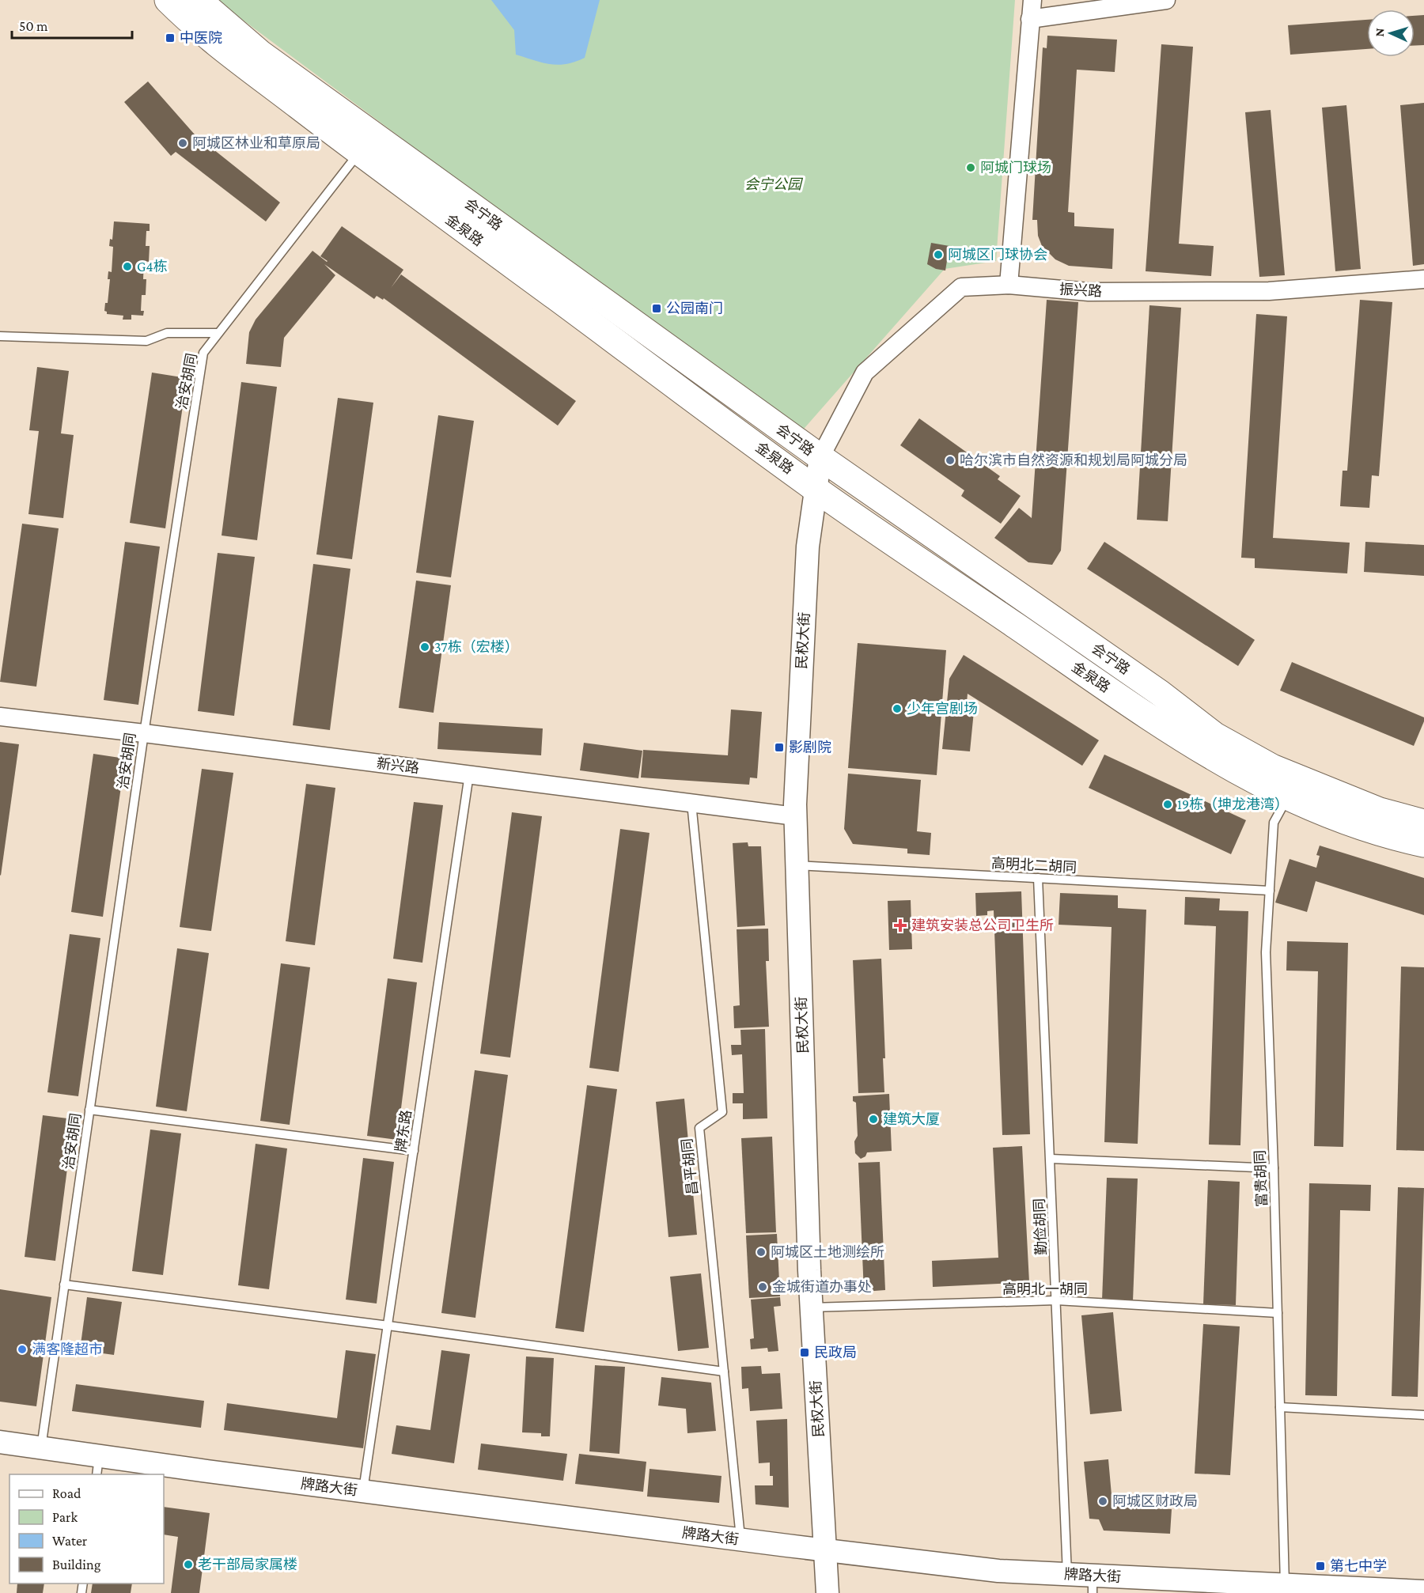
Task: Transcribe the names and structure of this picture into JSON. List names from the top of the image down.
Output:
{
  "streets": {
    "main road": ["会宁路", "金泉路"],
    "street": [
      "振兴路",
      "民权大街",
      "新兴路",
      "牌路大街"
    ],
    "lane": [
      "治安胡同",
      "高明北二胡同",
      "牌东路",
      "昌平胡同",
      "富贵胡同",
      "勤俭胡同",
      "高明北一胡同"
    ]
  },
  "crossings": [
    ["会宁路", "金泉路"],
    ["会宁路", "振兴路"],
    ["会宁路", "治安胡同"],
    ["会宁路", "民权大街"],
    ["会宁路", "富贵胡同"],
    ["金泉路", "治安胡同"],
    ["金泉路", "民权大街"],
    ["金泉路", "富贵胡同"],
    ["振兴路", "民权大街"],
    ["治安胡同", "新兴路"],
    ["治安胡同", "牌路大街"],
    ["民权大街", "新兴路"],
    ["民权大街", "高明北二胡同"],
    ["民权大街", "高明北一胡同"],
    ["民权大街", "牌路大街"],
    ["新兴路", "牌东路"],
    ["新兴路", "昌平胡同"],
    ["高明北二胡同", "富贵胡同"],
    ["高明北二胡同", "勤俭胡同"],
    ["牌东路", "牌路大街"],
    ["昌平胡同", "牌路大街"],
    ["富贵胡同", "高明北一胡同"],
    ["富贵胡同", "牌路大街"],
    ["勤俭胡同", "高明北一胡同"],
    ["勤俭胡同", "牌路大街"]
  ],
  "parks": ["会宁公园"],
  "places": {
    "transit": [
      "中医院",
      "公园南门",
      "影剧院",
      "民政局",
      "第七中学"
    ],
    "other": [
      "阿城区林业和草原局",
      "阿城门球场",
      "阿城区门球协会",
      "G4栋",
      "哈尔滨市自然资源和规划局阿城分局",
      "37栋（宏楼）",
      "少年宫剧场",
      "19栋（坤龙港湾）",
      "建筑大厦",
      "阿城区土地测绘所",
      "金城街道办事处",
      "满客隆超市",
      "阿城区财政局",
      "老干部局家属楼"
    ],
    "health": ["建筑安装总公司卫生所"]
  },
  "legend": [
    "Road",
    "Park",
    "Water",
    "Building"
  ],
  "scale_bar": "50 m",
  "north": "left"
}
